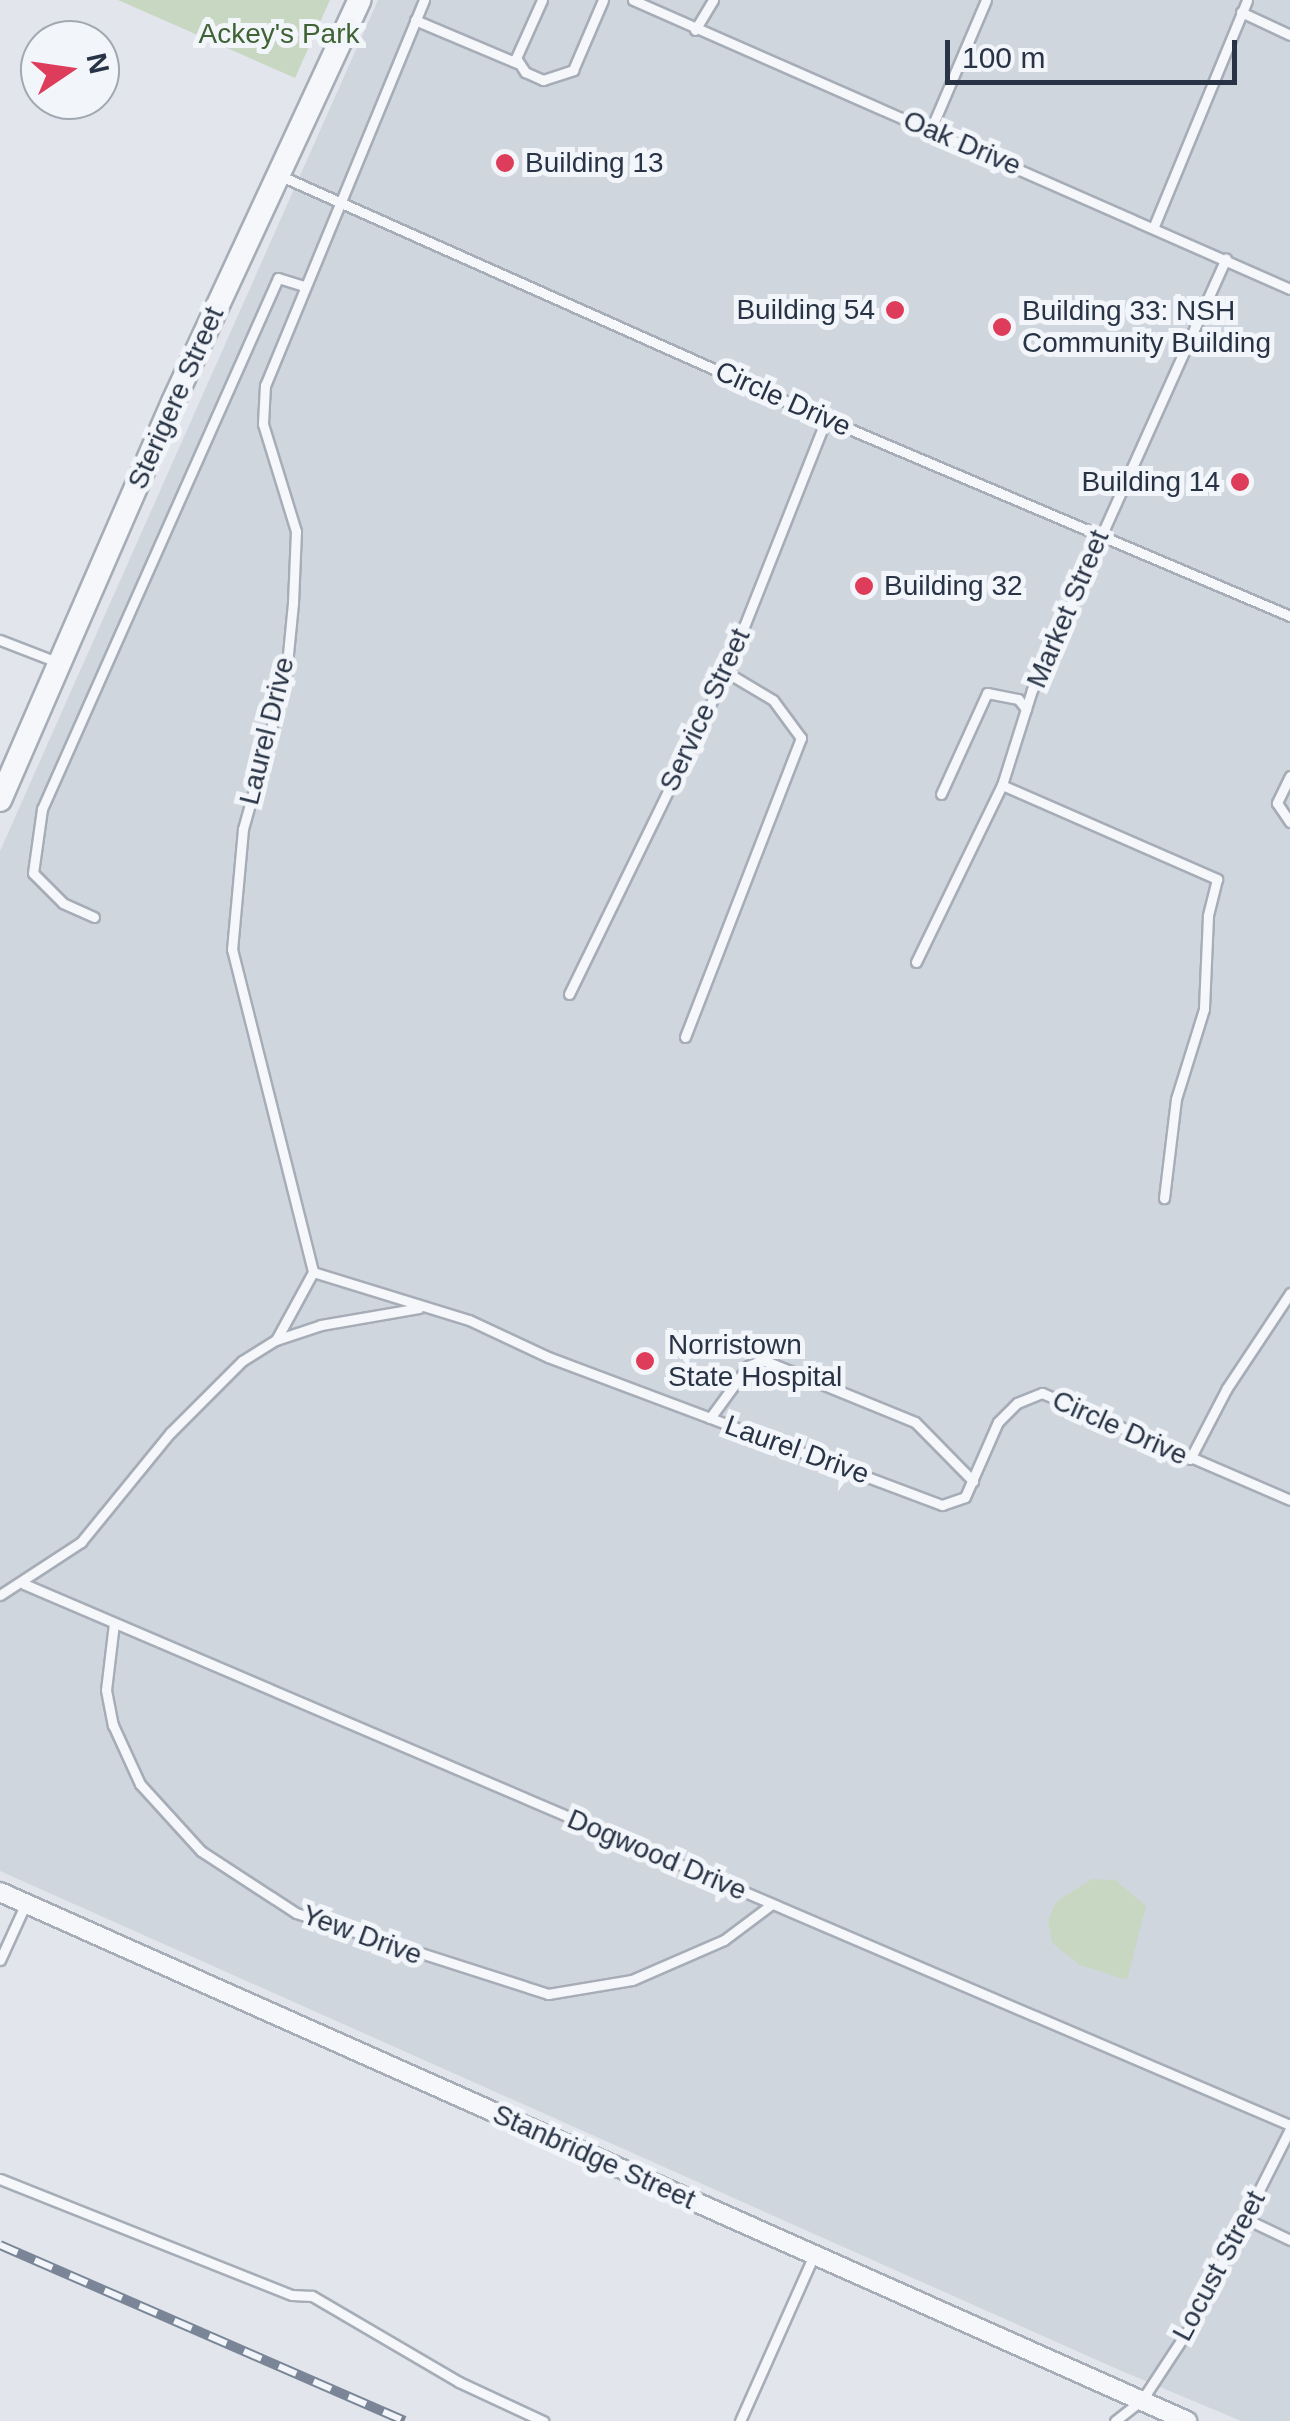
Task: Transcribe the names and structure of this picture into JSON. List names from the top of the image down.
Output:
{
  "streets": {
    "street": ["Sterigere Street", "Stanbridge Street"],
    "lane": [
      "Oak Drive",
      "Circle Drive",
      "Market Street",
      "Service Street",
      "Laurel Drive",
      "Dogwood Drive",
      "Yew Drive",
      "Locust Street"
    ]
  },
  "crossings": [
    ["Oak Drive", "Market Street"],
    ["Sterigere Street", "Circle Drive"],
    ["Circle Drive", "Market Street"],
    ["Circle Drive", "Service Street"],
    ["Circle Drive", "Laurel Drive"],
    ["Laurel Drive", "Dogwood Drive"],
    ["Dogwood Drive", "Yew Drive"],
    ["Dogwood Drive", "Locust Street"],
    ["Stanbridge Street", "Locust Street"]
  ],
  "parks": ["Ackey's Park"],
  "places": [
    "Building 13",
    "Building 54",
    "Building 33: NSH Community Building",
    "Building 14",
    "Building 32",
    "Norristown State Hospital"
  ],
  "scale_bar": "100 m",
  "north": "right"
}
